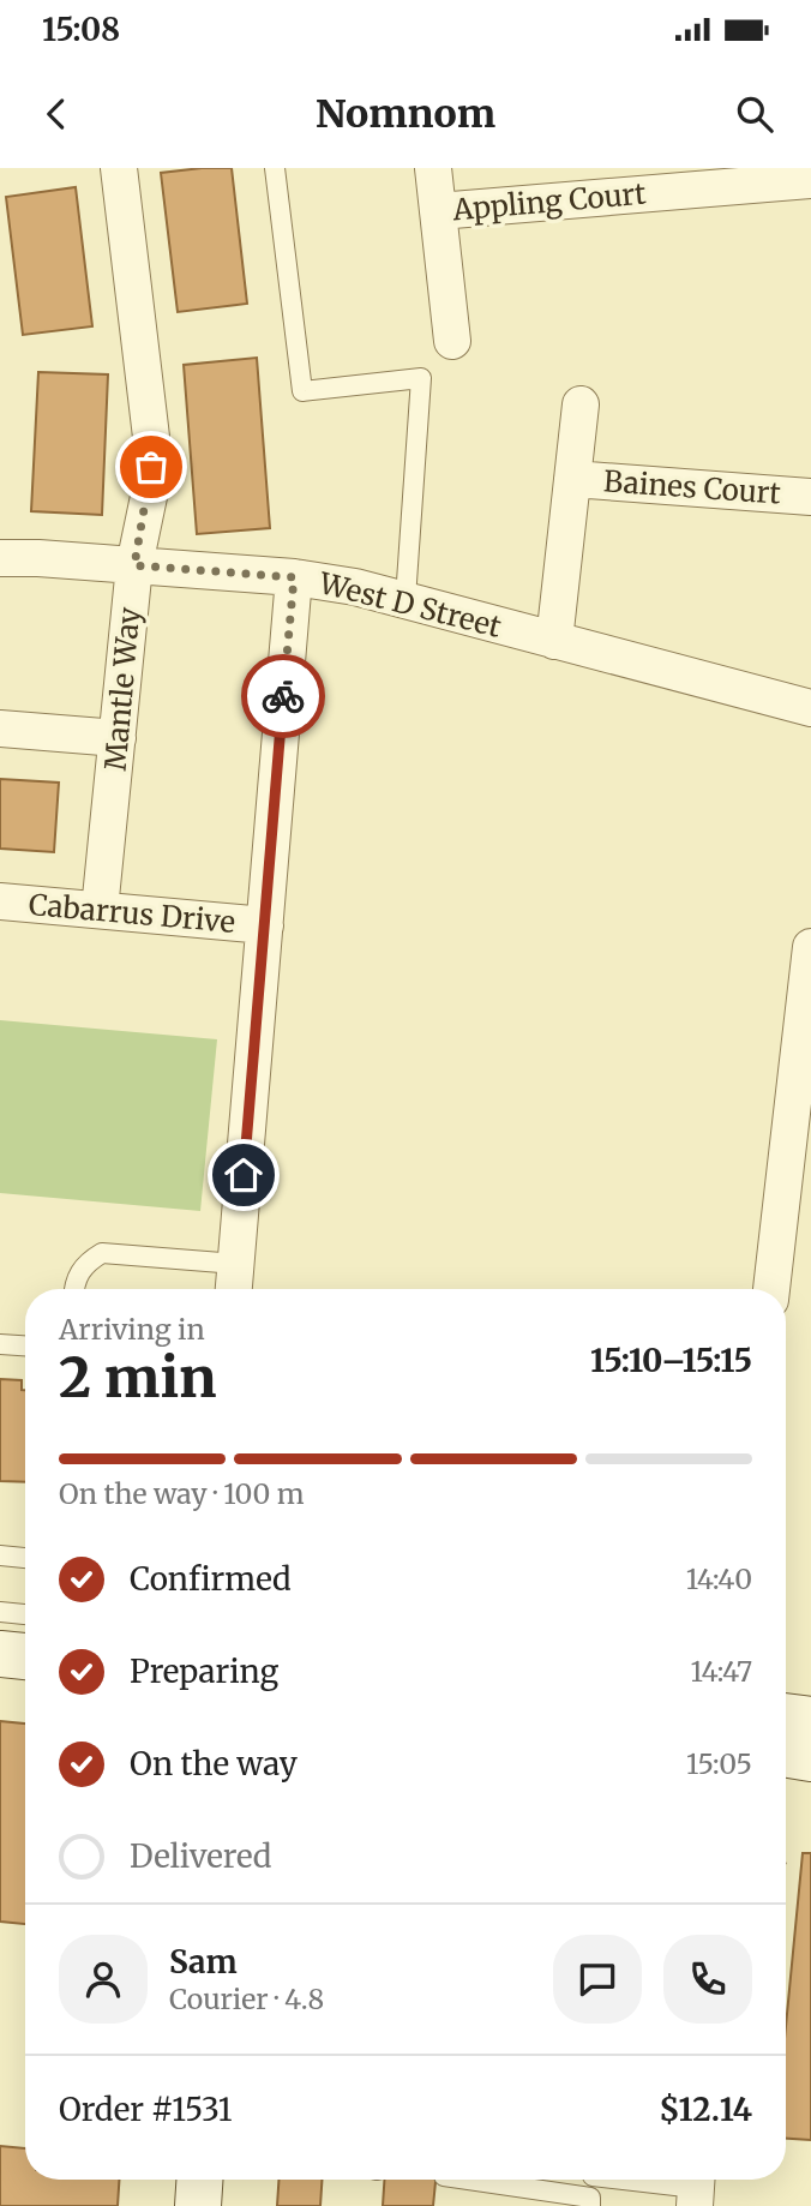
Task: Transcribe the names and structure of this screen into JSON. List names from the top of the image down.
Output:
{
  "streets": {
    "street": [
      "Appling Court",
      "Baines Court",
      "West D Street",
      "Mantle Way",
      "Cabarrus Drive"
    ]
  },
  "crossings": [
    ["West D Street", "Mantle Way"],
    ["Mantle Way", "Cabarrus Drive"]
  ],
  "page": {
    "status": "15:08",
    "header": "Nomnom",
    "heading": ["2 min", "Arriving in", "15:10–15:15"],
    "panel": [
      "Sam",
      "Courier · 4.8",
      "Order #1531",
      "$12.14"
    ],
    "bar": "On the way · 100 m",
    "list": [
      ["Confirmed", "14:40"],
      ["Preparing", "14:47"],
      ["On the way", "15:05"],
      "Delivered"
    ]
  }
}
